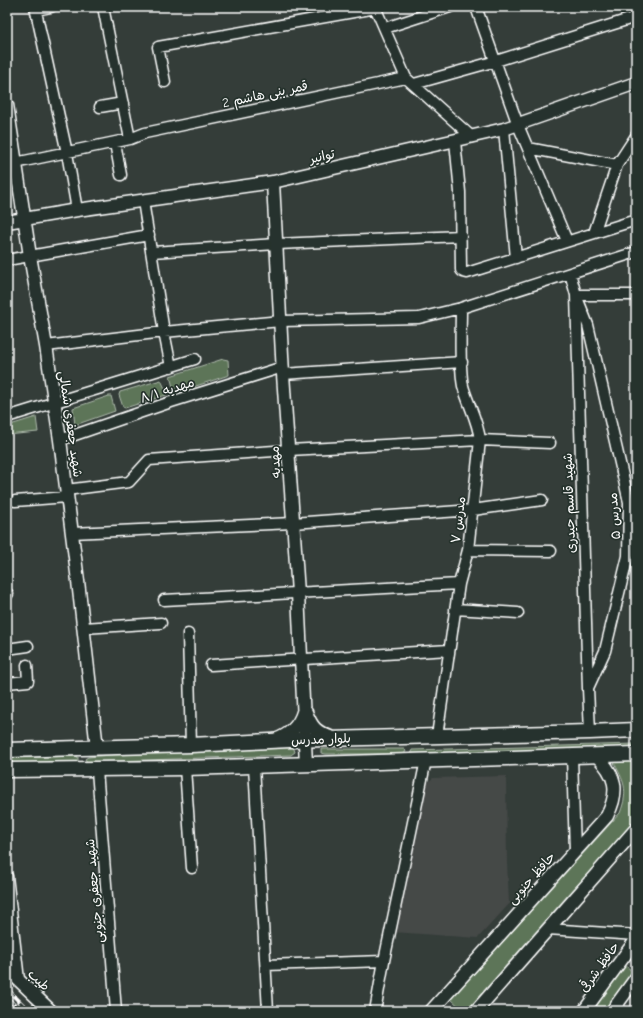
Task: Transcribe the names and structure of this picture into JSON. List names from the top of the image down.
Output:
{
  "streets": {
    "main road": ["بلوار مدرس"],
    "street": [
      "قمر بنی هاشم 2",
      "توانیر",
      "مهدیه ۸/۱",
      "شهید جعفری شمالی",
      "مهدیه",
      "شهید قاسم حیدری",
      "مدرس ۵",
      "مدرس ۷",
      "حافظ جنوبی",
      "شهید جعفری جنوبی",
      "حافظ شرقی",
      "طیب"
    ]
  },
  "crossings": [
    ["قمر بنی هاشم 2", "شهید جعفری شمالی"],
    ["توانیر", "شهید جعفری شمالی"],
    ["توانیر", "مهدیه"],
    ["مهدیه ۸/۱", "شهید جعفری شمالی"],
    ["مهدیه ۸/۱", "مهدیه"],
    ["مهدیه ۸/۱", "مدرس ۷"],
    ["شهید جعفری شمالی", "بلوار مدرس"],
    ["مهدیه", "بلوار مدرس"],
    ["شهید قاسم حیدری", "مدرس ۵"],
    ["شهید قاسم حیدری", "بلوار مدرس"],
    ["مدرس ۷", "بلوار مدرس"],
    ["بلوار مدرس", "حافظ جنوبی"],
    ["بلوار مدرس", "شهید جعفری جنوبی"]
  ]
}
